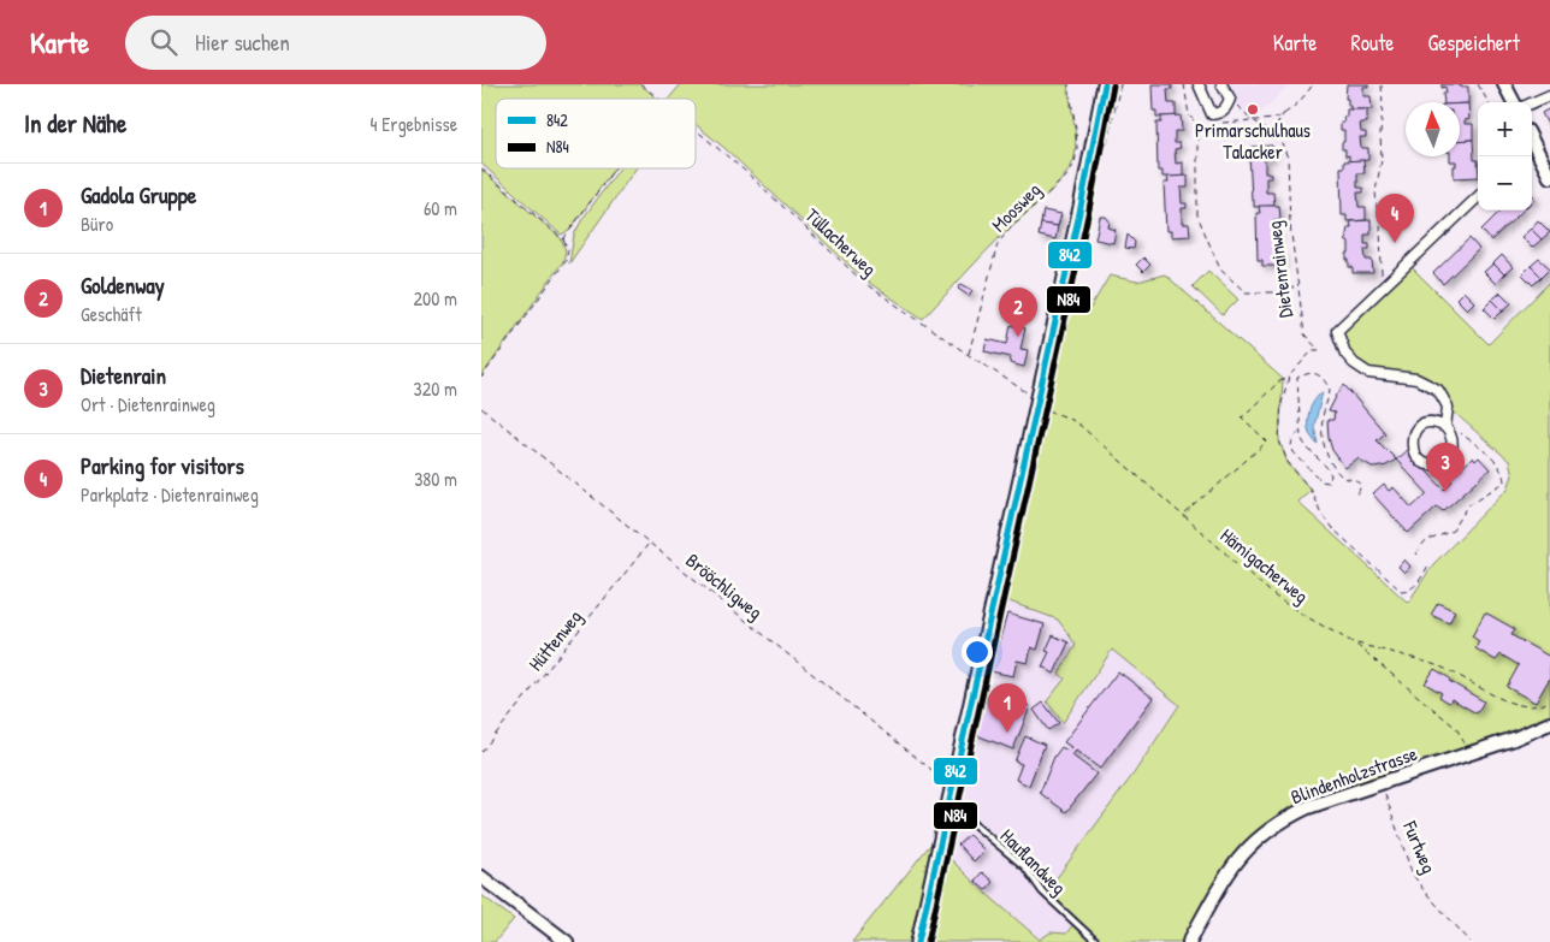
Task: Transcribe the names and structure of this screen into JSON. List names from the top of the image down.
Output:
{
  "streets": {
    "street": ["Blindenholzstrasse"],
    "lane": ["Hauflandweg"],
    "path": [
      "Moosweg",
      "Tüllacherweg",
      "Dietenrainweg",
      "Hämigacherweg",
      "Brööchligweg",
      "Hüttenweg",
      "Furtweg"
    ]
  },
  "crossings": [
    ["Moosweg", "Tüllacherweg"],
    ["Tüllacherweg", "Hämigacherweg"],
    ["Hämigacherweg", "Blindenholzstrasse"],
    ["Brööchligweg", "Hüttenweg"],
    ["Blindenholzstrasse", "Furtweg"]
  ],
  "places": ["Primarschulhaus Talacker"],
  "lines": ["transit line 842", "transit line N84"],
  "legend": ["842", "N84"],
  "north": "top",
  "page": {
    "header": "Karte",
    "search": "Hier suchen",
    "nav": ["Karte", "Route", "Gespeichert"],
    "heading": ["In der Nähe", "4 Ergebnisse"],
    "map_buttons": ["+", "−"],
    "list": [
      {
        "mark": "1",
        "name": "Gadola Gruppe",
        "note": "Büro",
        "value": "60 m"
      },
      {
        "mark": "2",
        "name": "Goldenway",
        "note": "Geschäft",
        "value": "200 m"
      },
      {
        "mark": "3",
        "name": "Dietenrain",
        "note": "Ort · Dietenrainweg",
        "value": "320 m"
      },
      {
        "mark": "4",
        "name": "Parking for visitors",
        "note": "Parkplatz · Dietenrainweg",
        "value": "380 m"
      }
    ],
    "pins": [
      "4",
      "2",
      "3",
      "1"
    ]
  }
}
